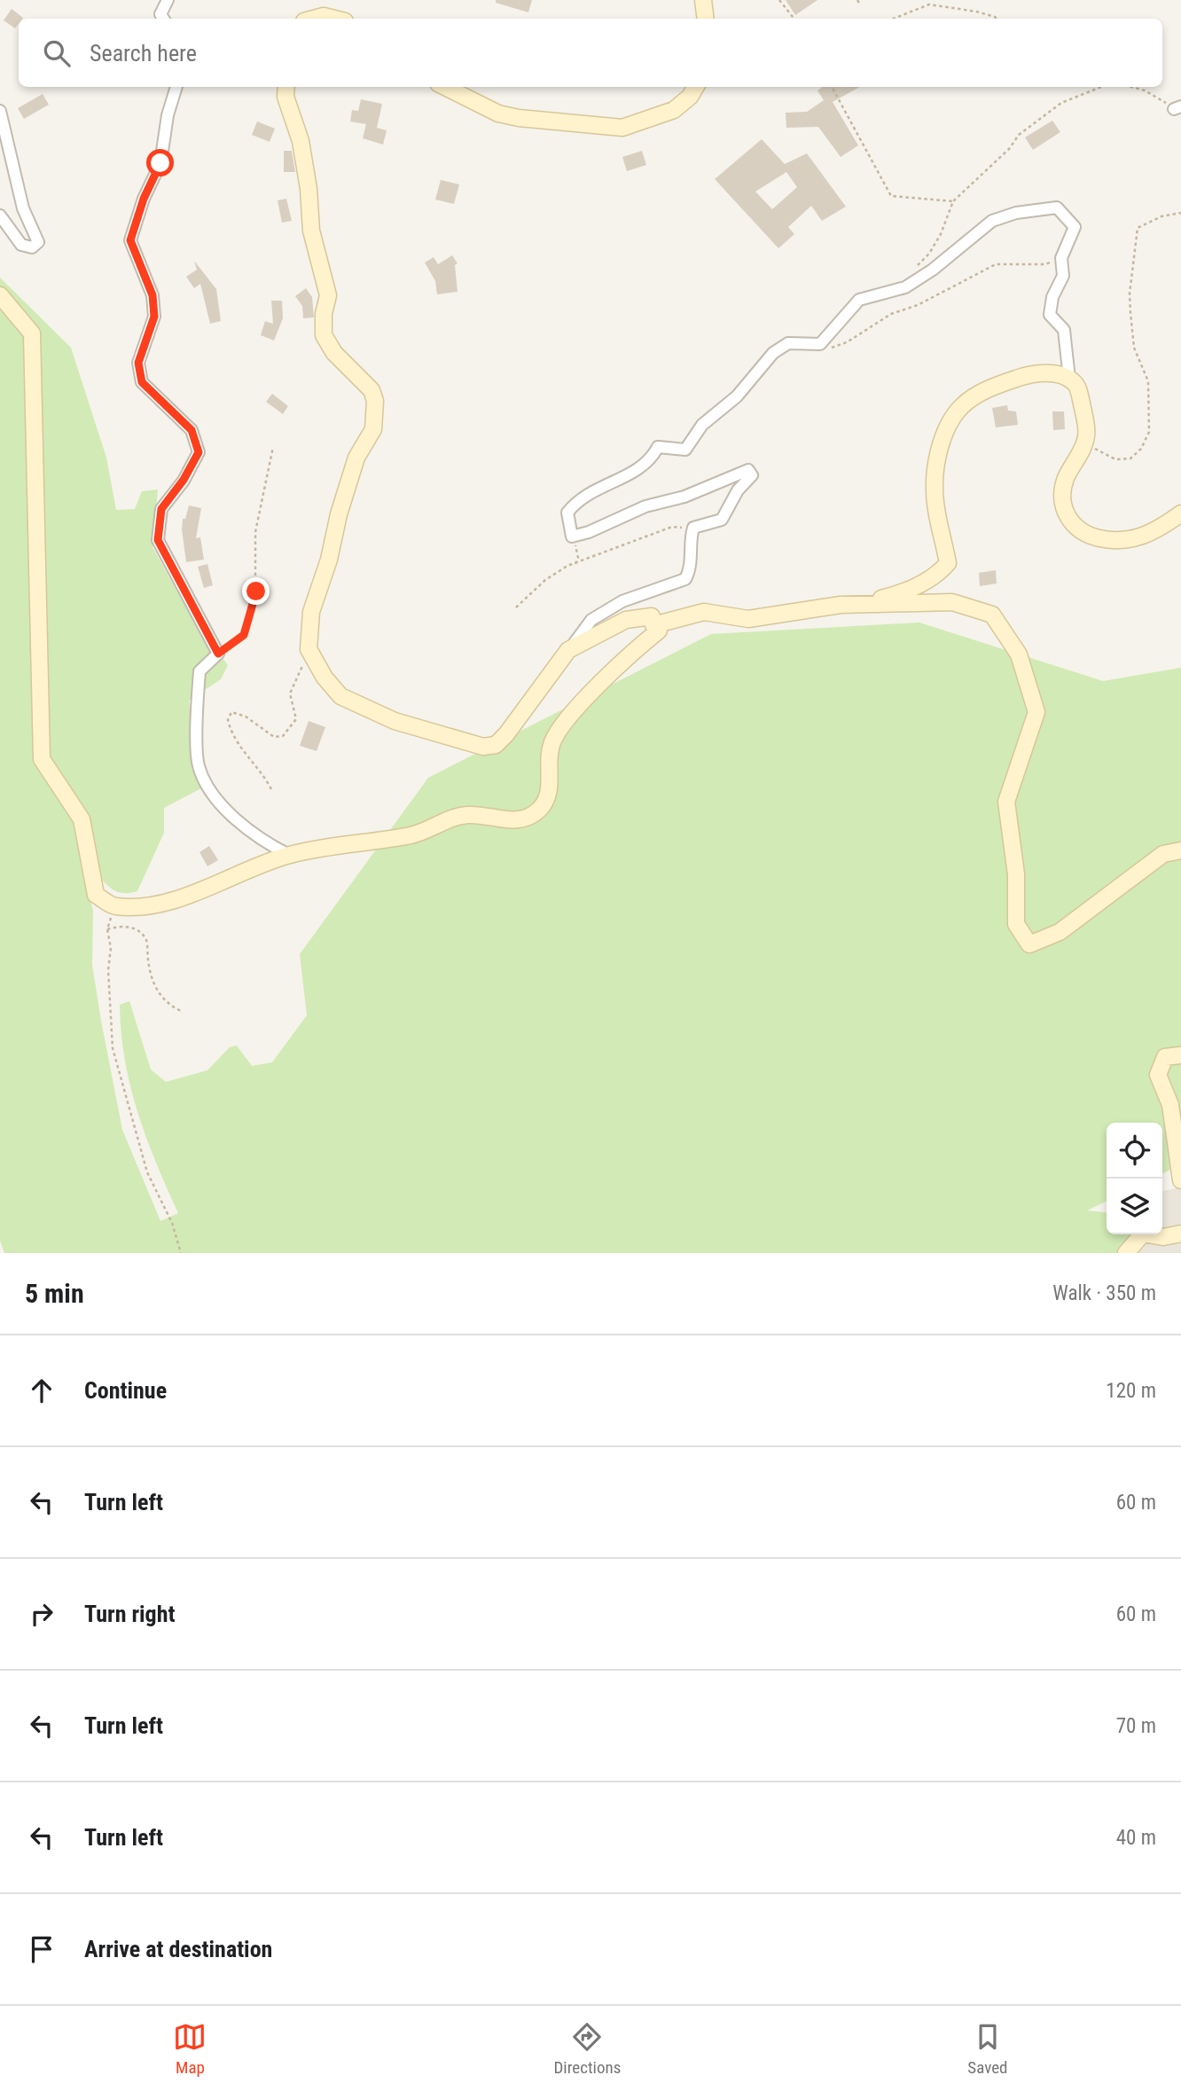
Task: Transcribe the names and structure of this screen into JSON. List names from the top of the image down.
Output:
{
  "page": {
    "search": "Search here",
    "heading": ["5 min", "Walk · 350 m"],
    "list": [
      ["Continue", "120 m"],
      ["Turn left", "60 m"],
      ["Turn right", "60 m"],
      ["Turn left", "70 m"],
      ["Turn left", "40 m"],
      "Arrive at destination"
    ],
    "nav": ["Map", "Directions", "Saved"]
  }
}
